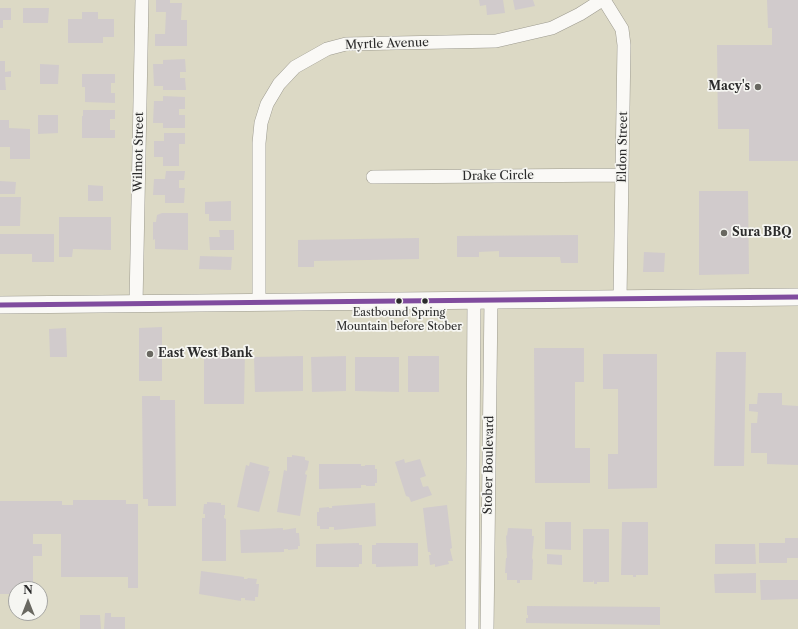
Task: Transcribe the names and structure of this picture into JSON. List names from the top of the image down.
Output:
{
  "streets": {
    "street": [
      "Myrtle Avenue",
      "Eldon Street",
      "Wilmot Street",
      "Drake Circle",
      "Stober Boulevard"
    ]
  },
  "crossings": [
    ["Myrtle Avenue", "Eldon Street"],
    ["Eldon Street", "Drake Circle"]
  ],
  "places": [
    "Macy's",
    "Sura BBQ",
    "Eastbound Spring Mountain before Stober",
    "East West Bank"
  ],
  "north": "top"
}
